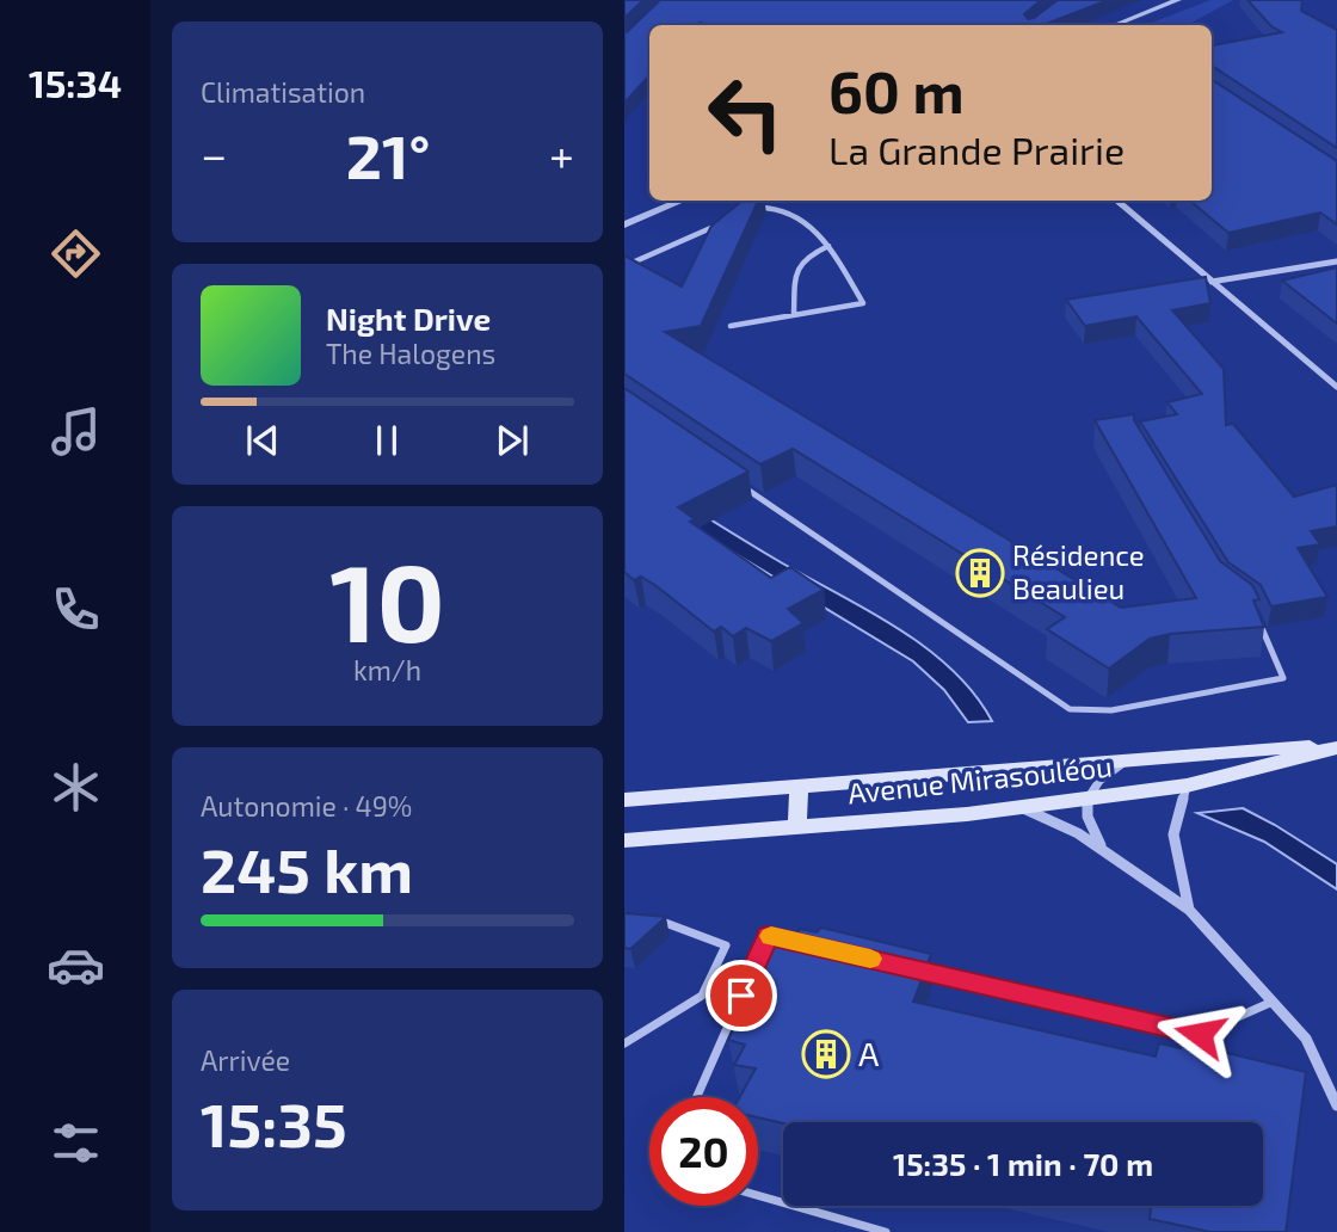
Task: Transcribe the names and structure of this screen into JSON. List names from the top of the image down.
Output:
{
  "streets": {
    "main road": ["Avenue Mirasouléou"]
  },
  "places": {
    "building": ["Résidence Beaulieu", "A"]
  },
  "page": {
    "tabs": "15:34",
    "tile": [
      "Climatisation",
      ["10", "km/h"],
      ["Autonomie · 49%", "245 km"],
      ["Arrivée", "15:35"]
    ],
    "turn": ["60 m", "La Grande Prairie"],
    "heat": ["−", "21°", "+"],
    "song": ["Night Drive", "The Halogens"],
    "limit": "20",
    "trip": "15:35 · 1 min · 70 m"
  }
}
